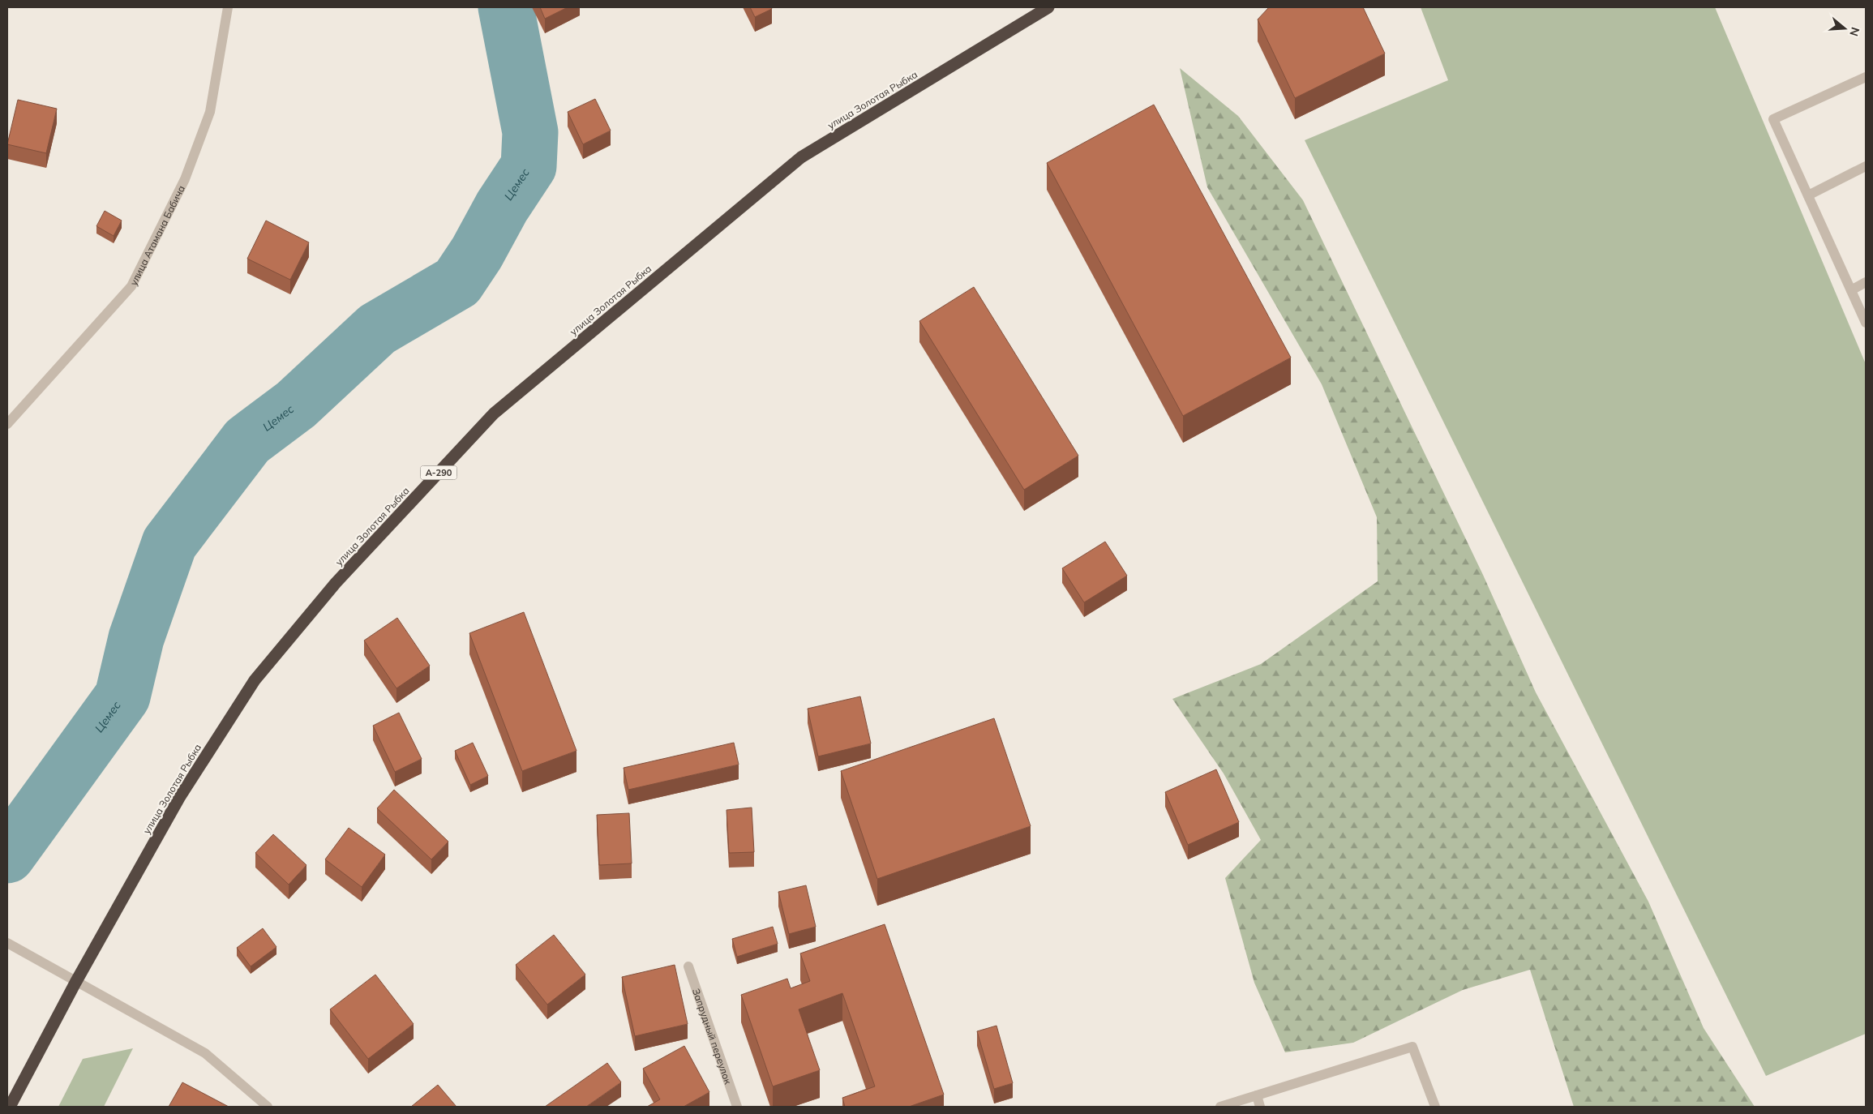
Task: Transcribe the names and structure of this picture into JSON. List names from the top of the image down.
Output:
{
  "streets": {
    "highway": ["улица Золотая Рыбка", "А-290"],
    "street": ["улица Атамана Бабича", "Запрудный переулок"]
  },
  "water": ["Цемес"],
  "north": "right"
}
